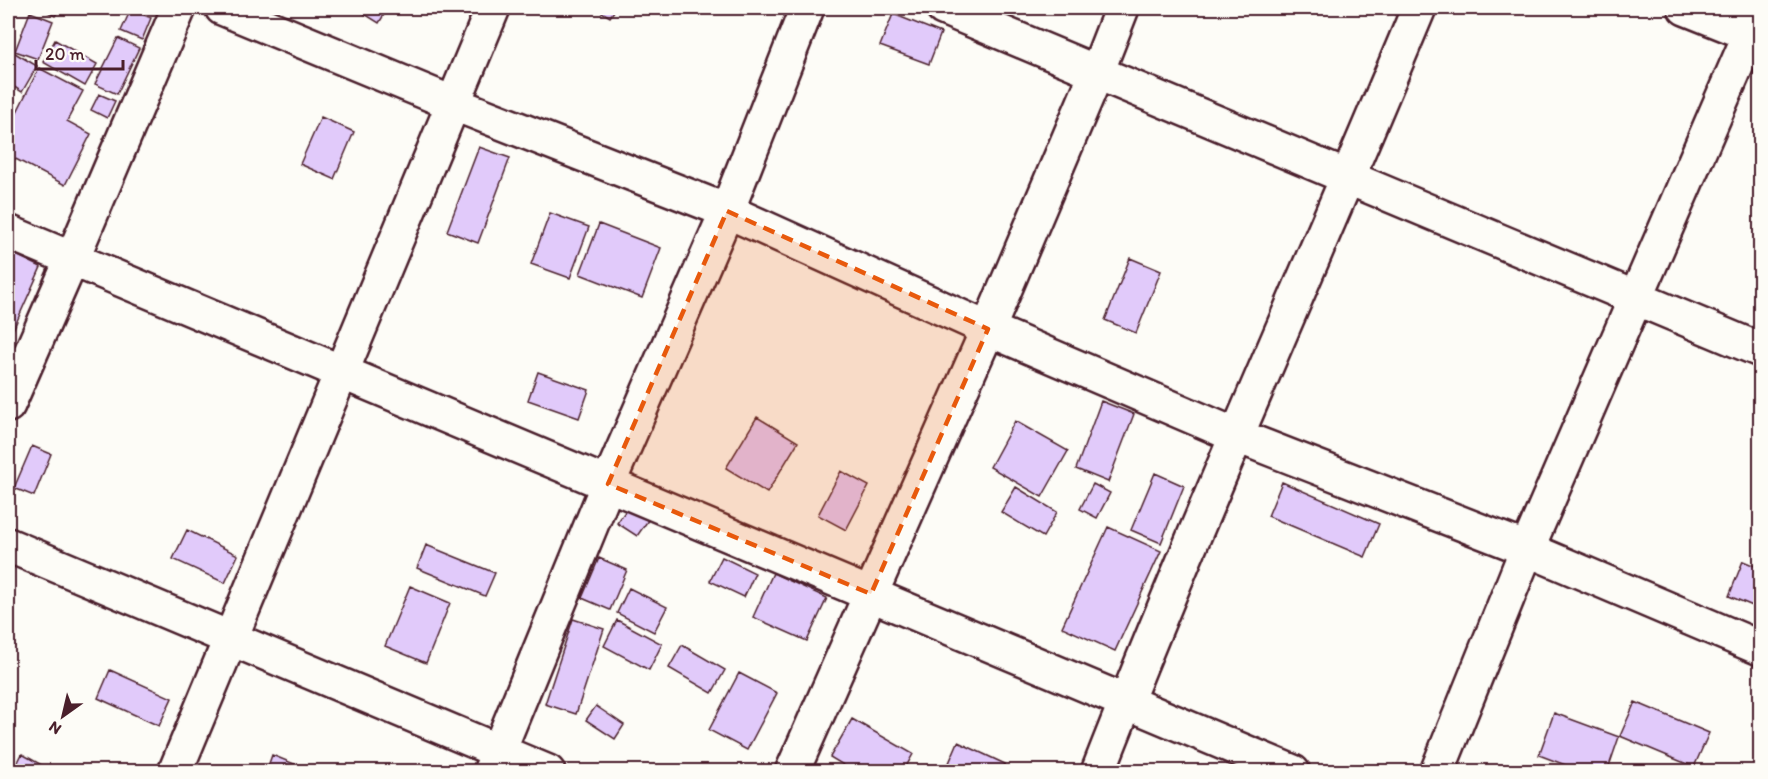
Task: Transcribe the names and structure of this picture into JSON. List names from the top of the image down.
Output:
{
  "scale_bar": "20 m",
  "north": "bottom left"
}
